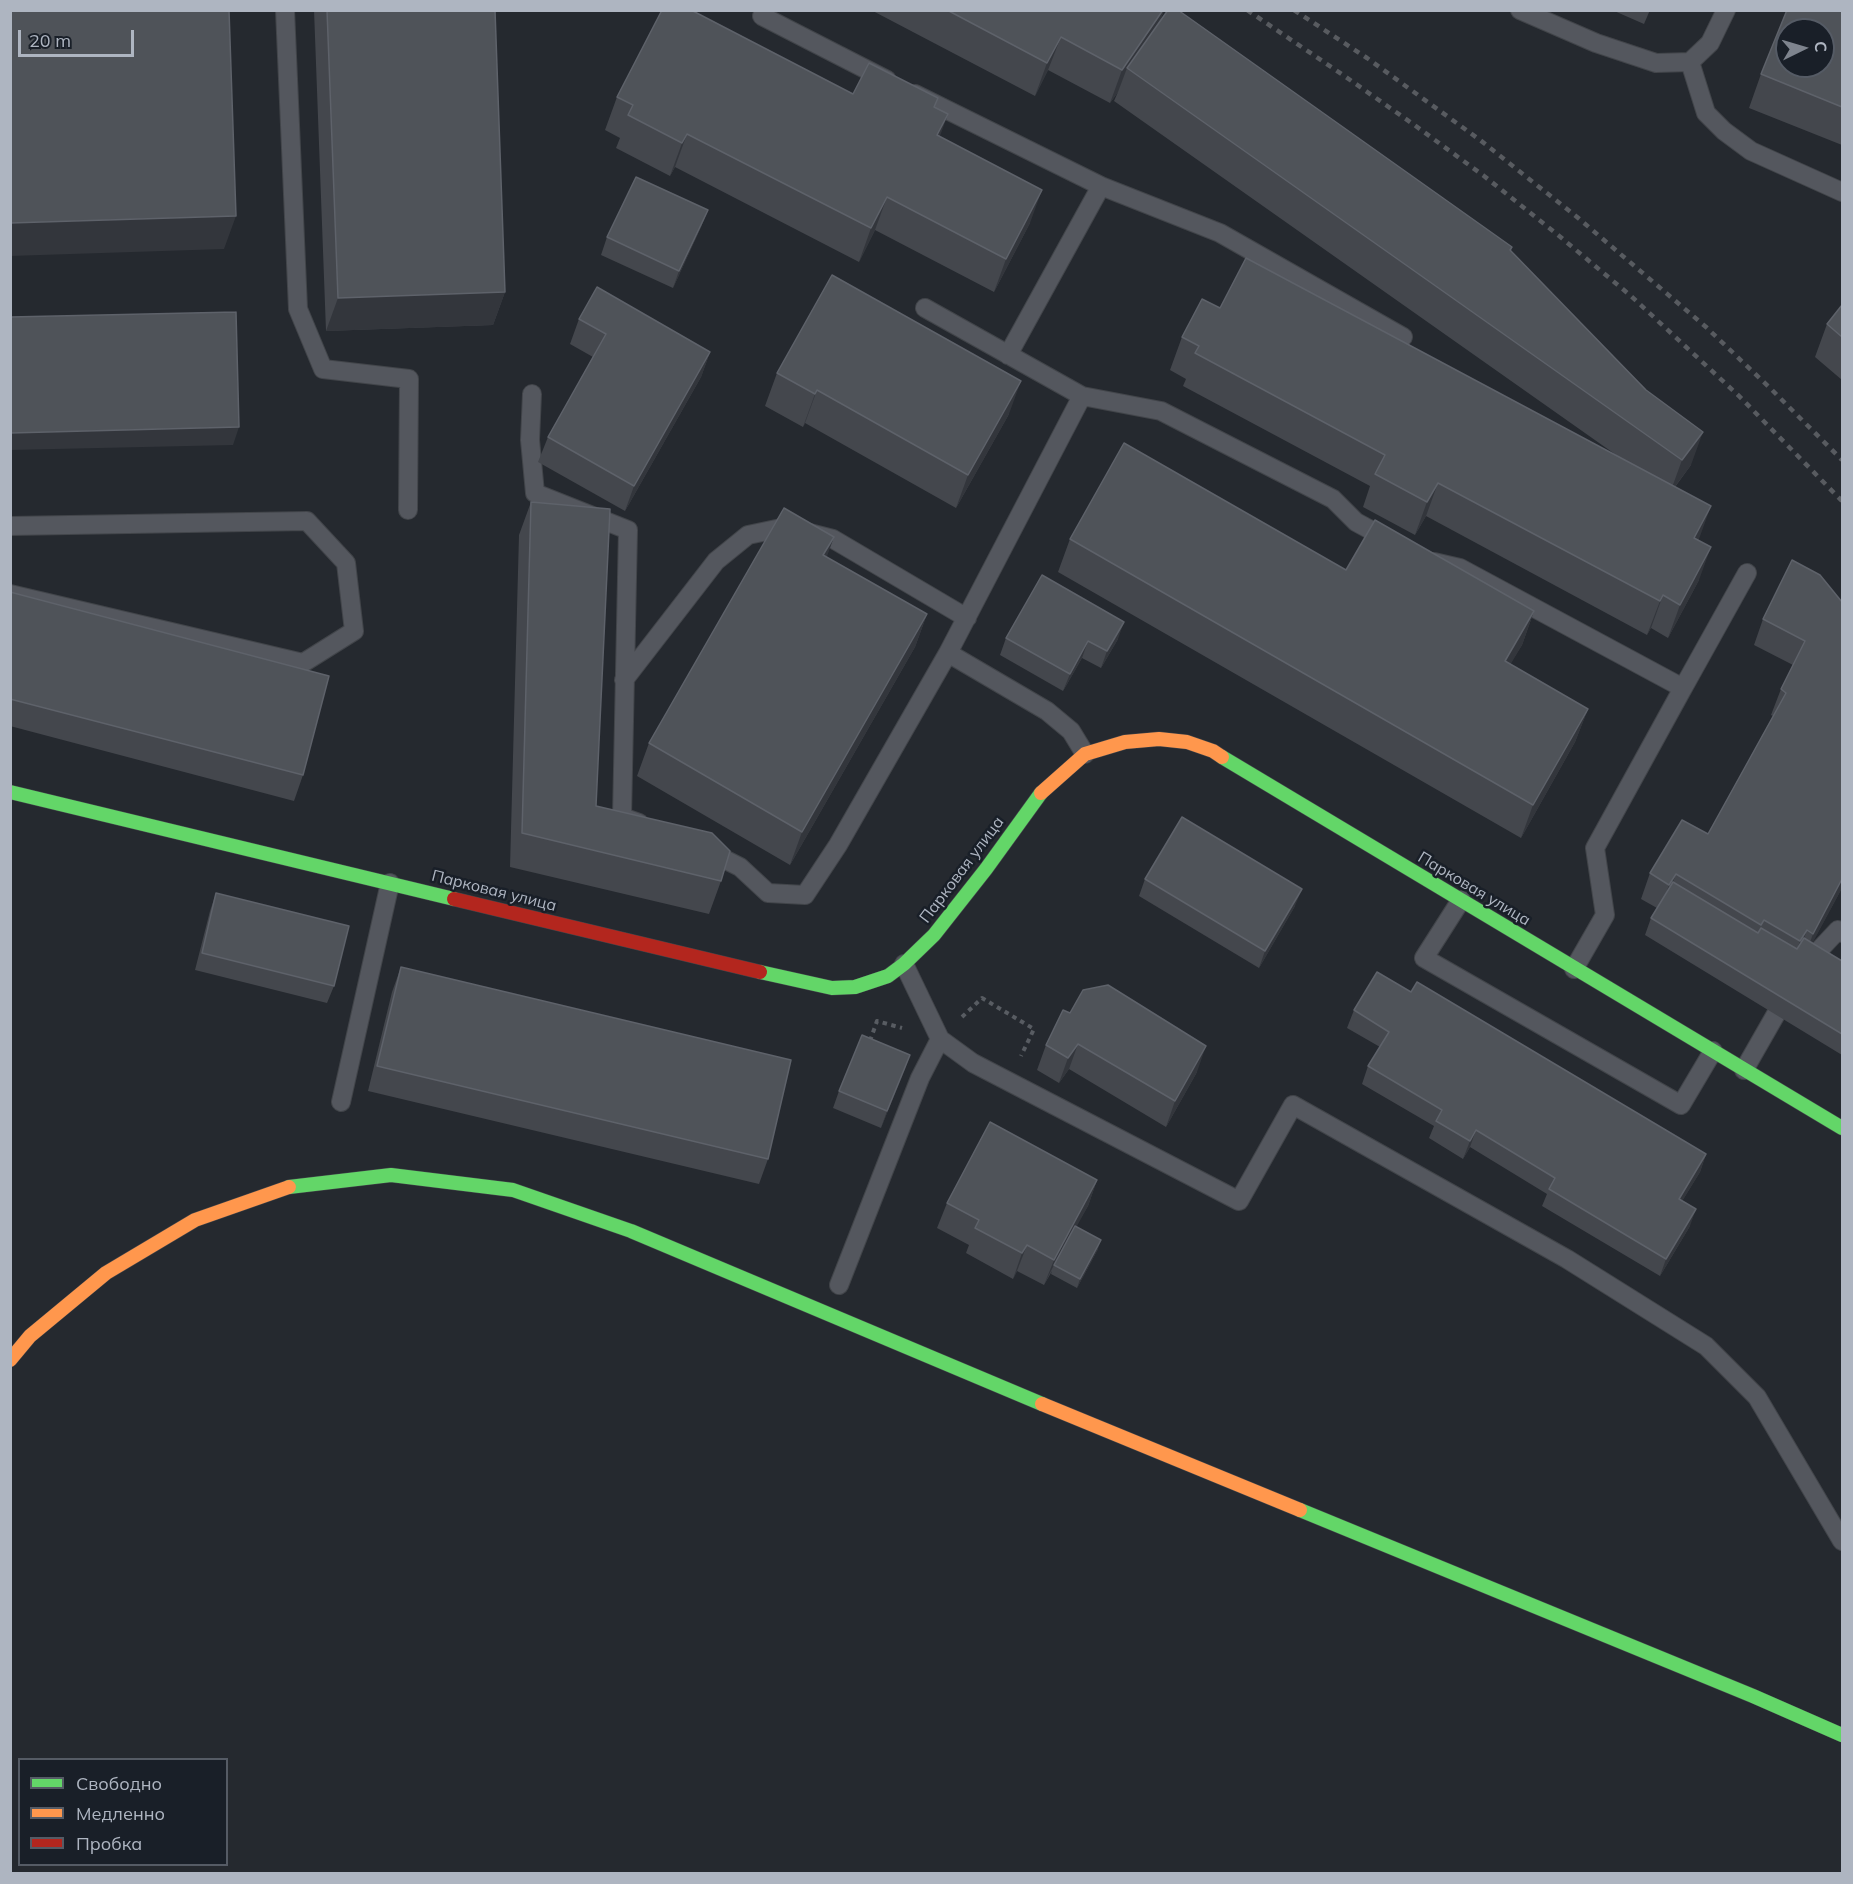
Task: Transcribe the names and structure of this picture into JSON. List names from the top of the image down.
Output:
{
  "streets": {
    "street": ["Парковая улица"]
  },
  "legend": ["Свободно", "Медленно", "Пробка"],
  "scale_bar": "20 m",
  "north": "right"
}
